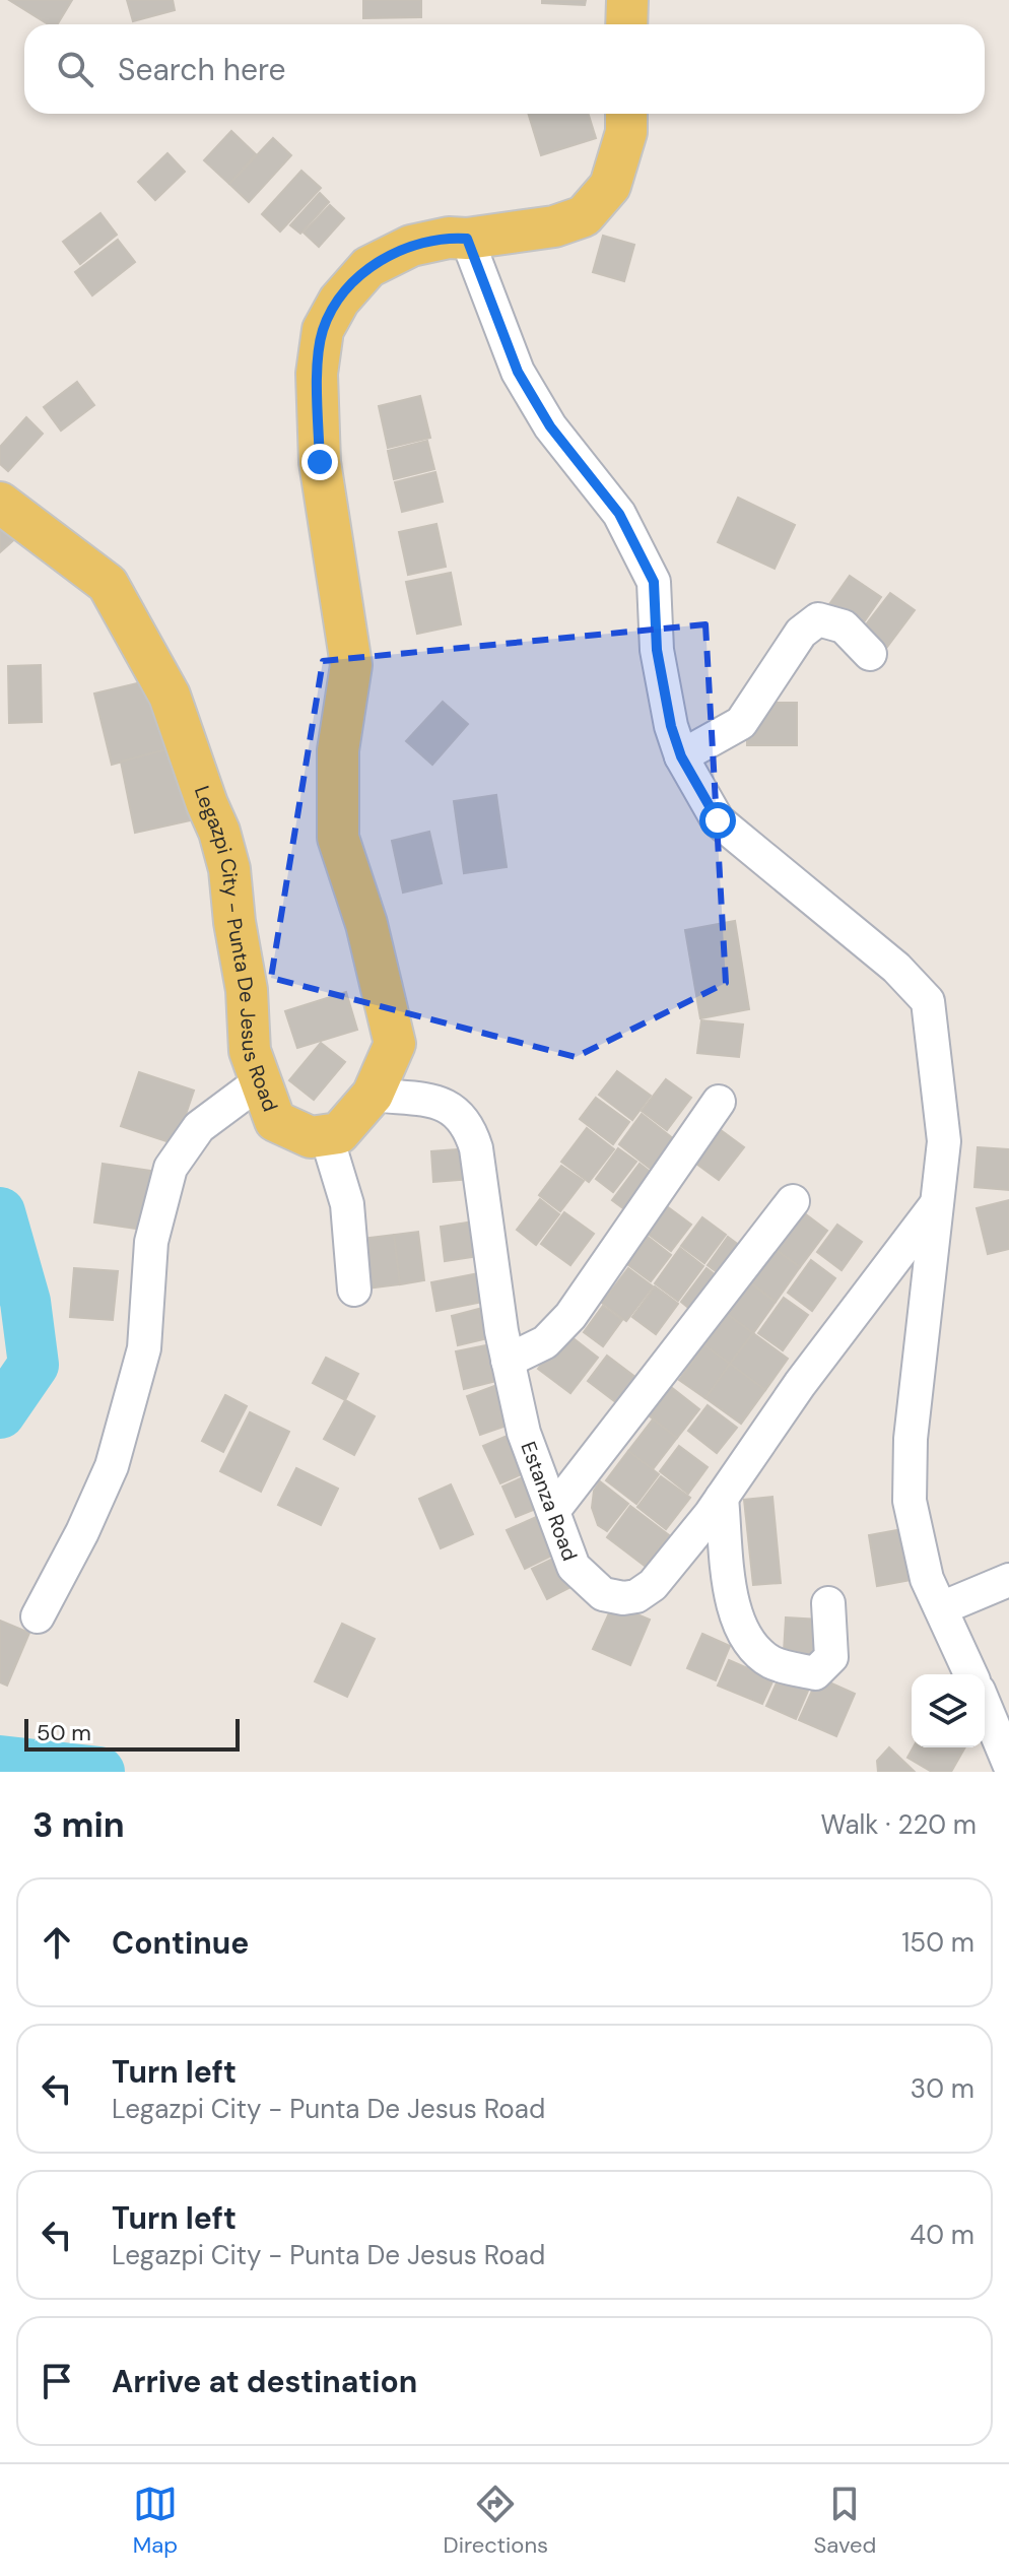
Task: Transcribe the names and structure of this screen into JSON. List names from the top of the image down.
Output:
{
  "streets": {
    "main road": ["Legazpi City - Punta De Jesus Road"],
    "street": ["Estanza Road"]
  },
  "scale_bar": "50 m",
  "page": {
    "search": "Search here",
    "scale": "50 m",
    "heading": ["3 min", "Walk · 220 m"],
    "list": [
      ["Continue", "150 m"],
      ["Turn left", "Legazpi City - Punta De Jesus Road", "30 m"],
      ["Turn left", "Legazpi City - Punta De Jesus Road", "40 m"],
      "Arrive at destination"
    ],
    "nav": ["Map", "Directions", "Saved"]
  }
}
